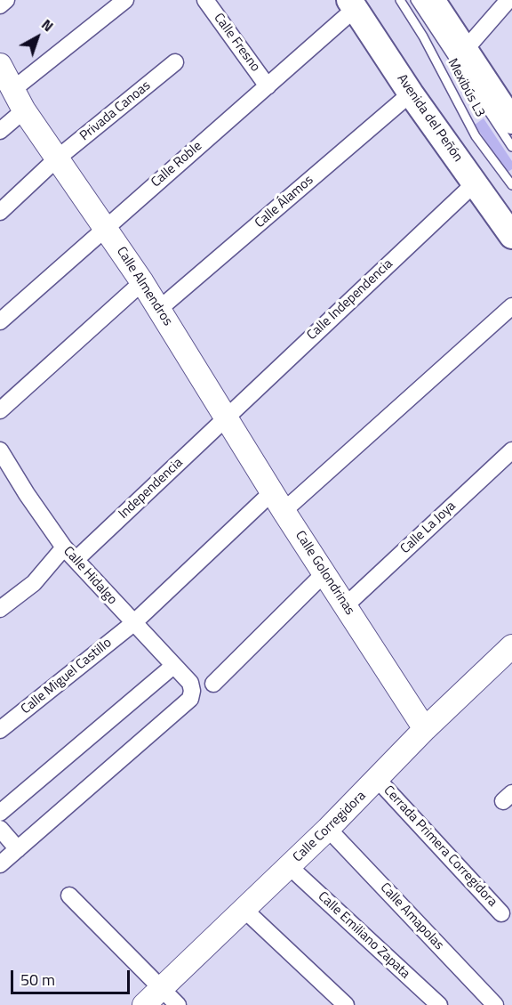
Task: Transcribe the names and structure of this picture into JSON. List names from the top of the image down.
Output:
{
  "streets": {
    "main road": ["Avenida del Peñón"],
    "street": [
      "Calle Fresno",
      "Privada Canoas",
      "Calle Roble",
      "Calle Álamos",
      "Calle Almendros",
      "Calle Independencia",
      "Independencia",
      "Calle La Joya",
      "Calle Golondrinas",
      "Calle Hidalgo",
      "Calle Miguel Castillo",
      "Calle Corregidora",
      "Cerrada Primera Corregidora",
      "Calle Amapolas",
      "Calle Emiliano Zapata"
    ],
    "lane": ["Mexibús L3"]
  },
  "crossings": [
    ["Calle Fresno", "Calle Roble"],
    ["Privada Canoas", "Calle Almendros"],
    ["Avenida del Peñón", "Calle Roble"],
    ["Avenida del Peñón", "Calle Álamos"],
    ["Avenida del Peñón", "Calle Independencia"],
    ["Calle Roble", "Calle Almendros"],
    ["Calle Álamos", "Calle Almendros"],
    ["Calle Almendros", "Calle Independencia"],
    ["Calle Almendros", "Independencia"],
    ["Calle Almendros", "Calle Golondrinas"],
    ["Calle Independencia", "Independencia"],
    ["Calle Independencia", "Calle Golondrinas"],
    ["Independencia", "Calle Golondrinas"],
    ["Independencia", "Calle Hidalgo"],
    ["Calle La Joya", "Calle Golondrinas"],
    ["Calle Golondrinas", "Calle Corregidora"],
    ["Calle Hidalgo", "Calle Miguel Castillo"],
    ["Calle Corregidora", "Cerrada Primera Corregidora"],
    ["Calle Corregidora", "Calle Amapolas"],
    ["Calle Corregidora", "Calle Emiliano Zapata"]
  ],
  "scale_bar": "50 m",
  "north": "top right"
}
